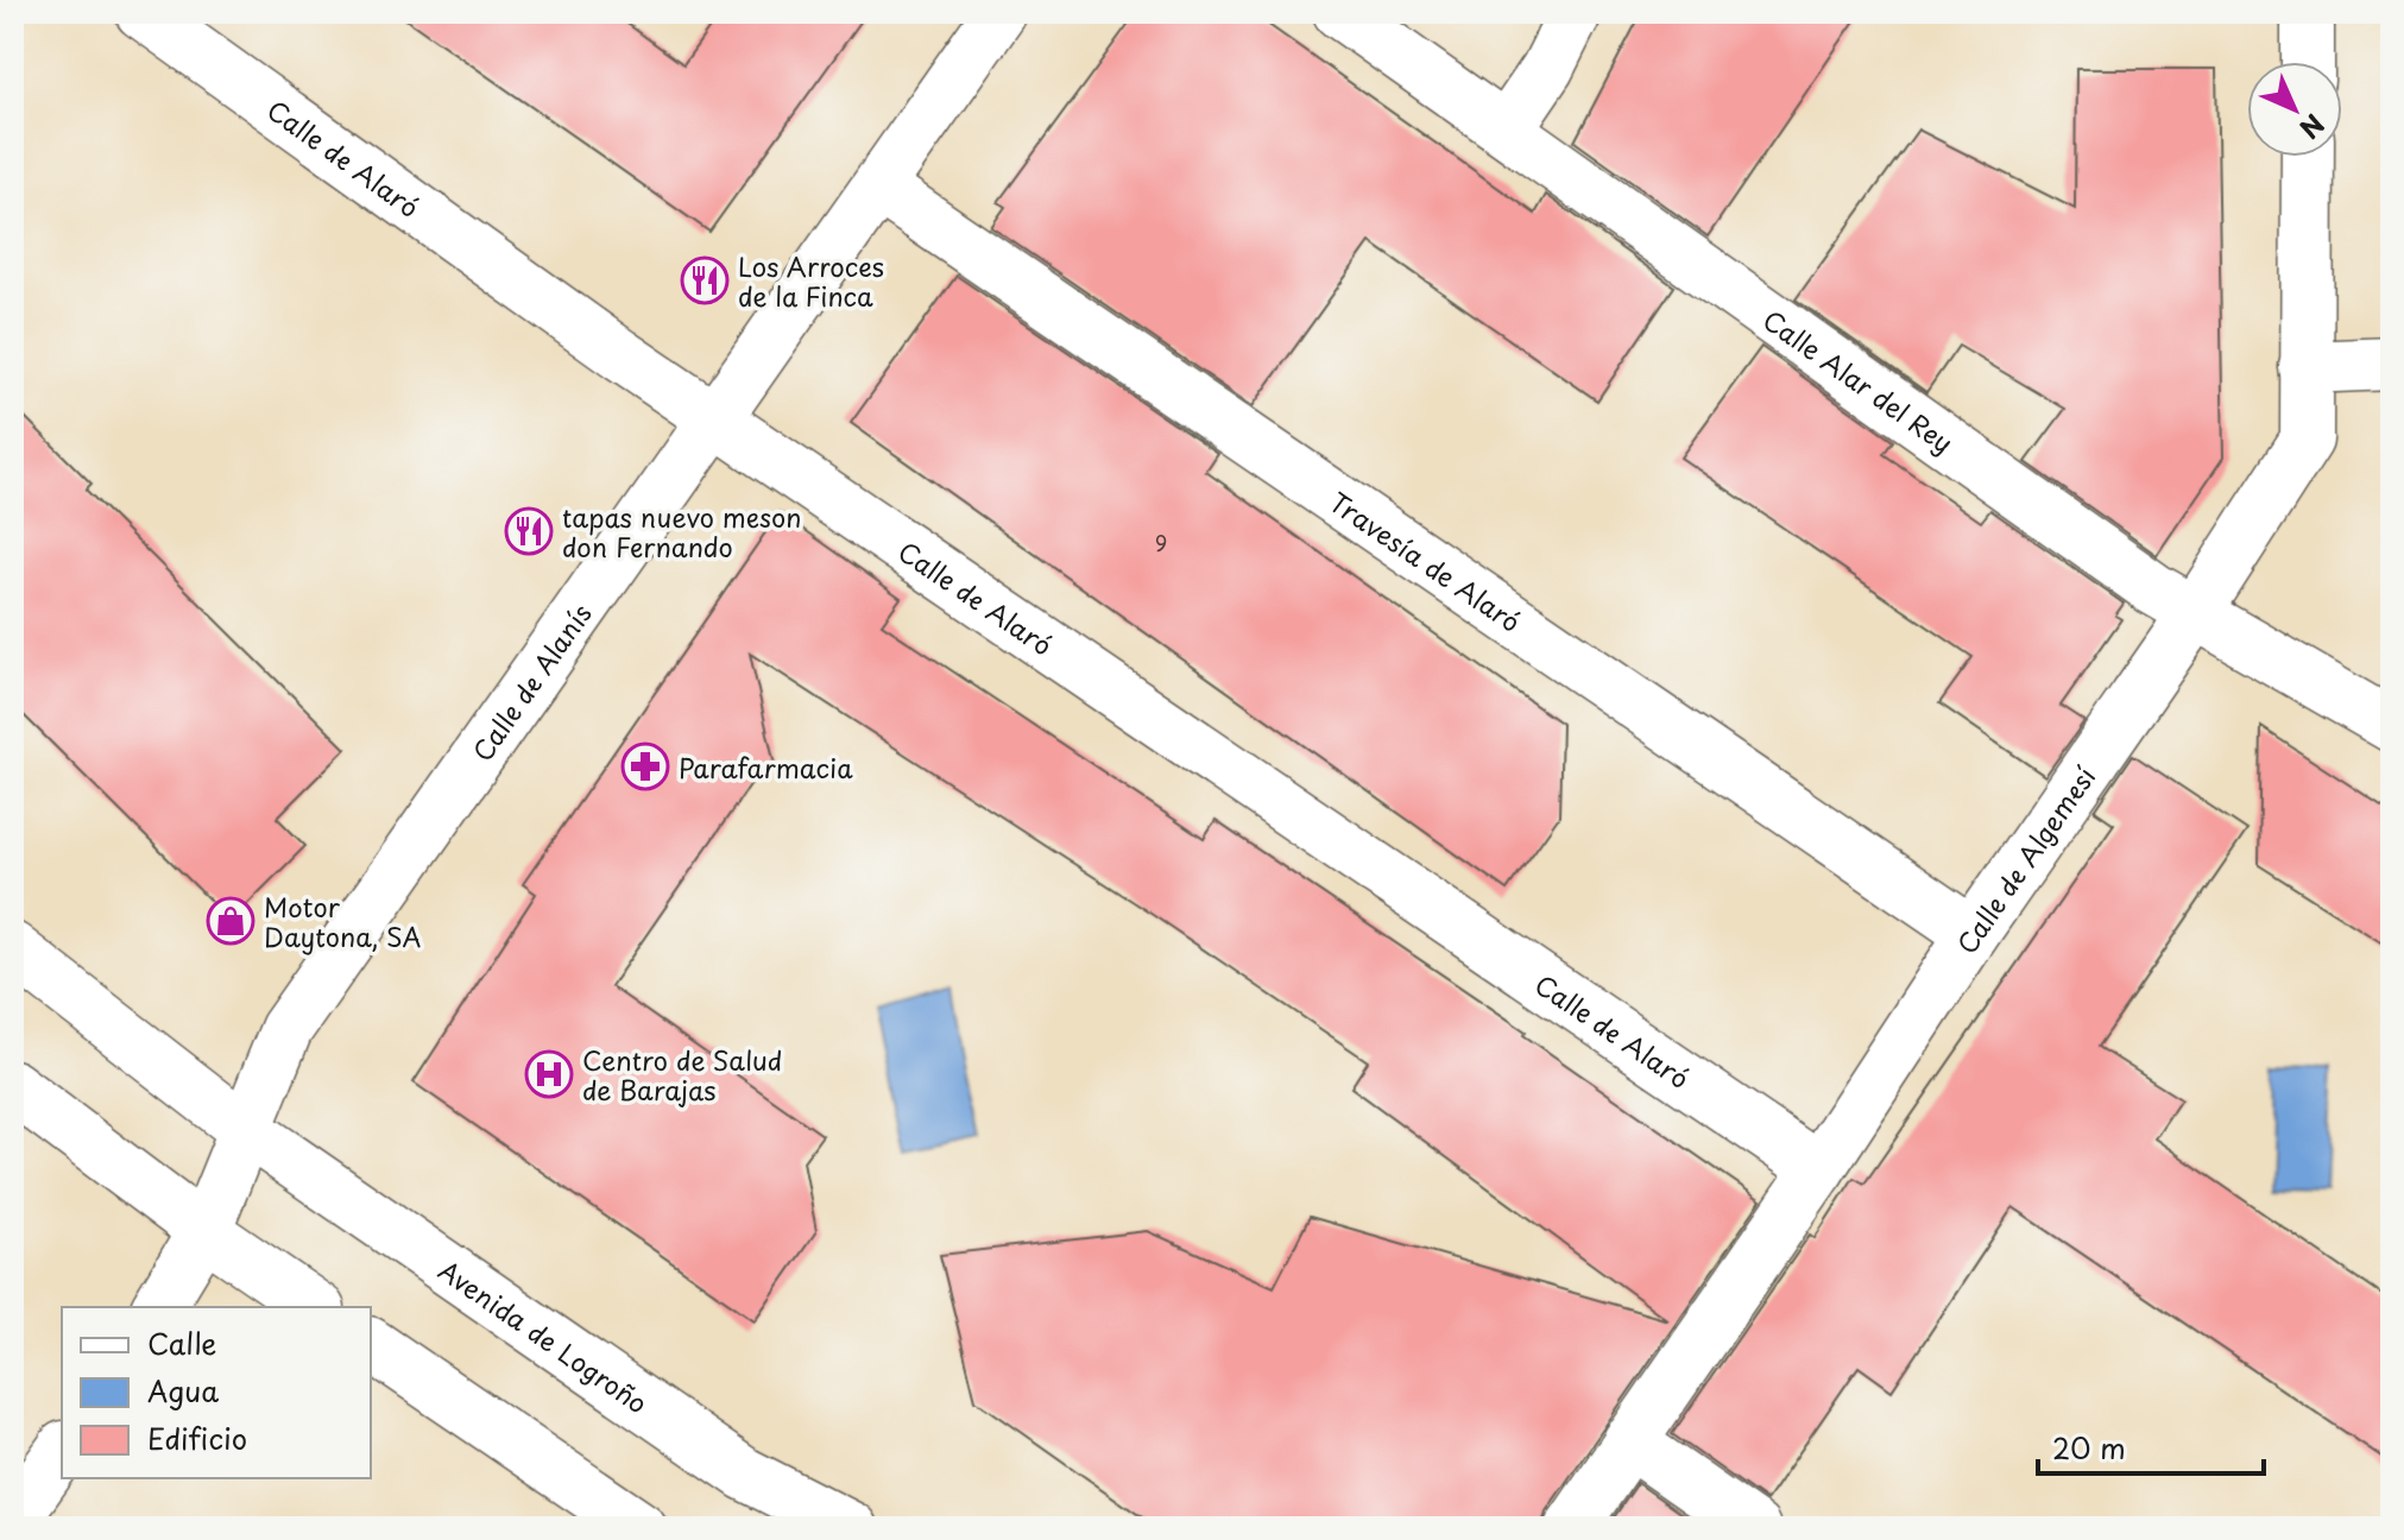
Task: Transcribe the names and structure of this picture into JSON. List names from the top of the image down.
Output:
{
  "streets": {
    "street": [
      "Calle de Alaró",
      "Calle Alar del Rey",
      "Travesía de Alaró",
      "Calle de Alanís",
      "Calle de Algemesí",
      "Avenida de Logroño"
    ]
  },
  "crossings": [
    ["Calle de Alaró", "Calle de Alanís"],
    ["Calle de Alaró", "Calle de Algemesí"],
    ["Calle Alar del Rey", "Calle de Algemesí"],
    ["Travesía de Alaró", "Calle de Alanís"],
    ["Travesía de Alaró", "Calle de Algemesí"],
    ["Calle de Alanís", "Avenida de Logroño"]
  ],
  "places": {
    "restaurant": ["Los Arroces de la Finca", "tapas nuevo meson don Fernando"],
    "pharmacy": ["Parafarmacia"],
    "shop": ["Motor Daytona, SA"],
    "hospital": ["Centro de Salud de Barajas"]
  },
  "house_numbers": ["9"],
  "legend": ["Calle", "Agua", "Edificio"],
  "scale_bar": "20 m",
  "north": "bottom right"
}
